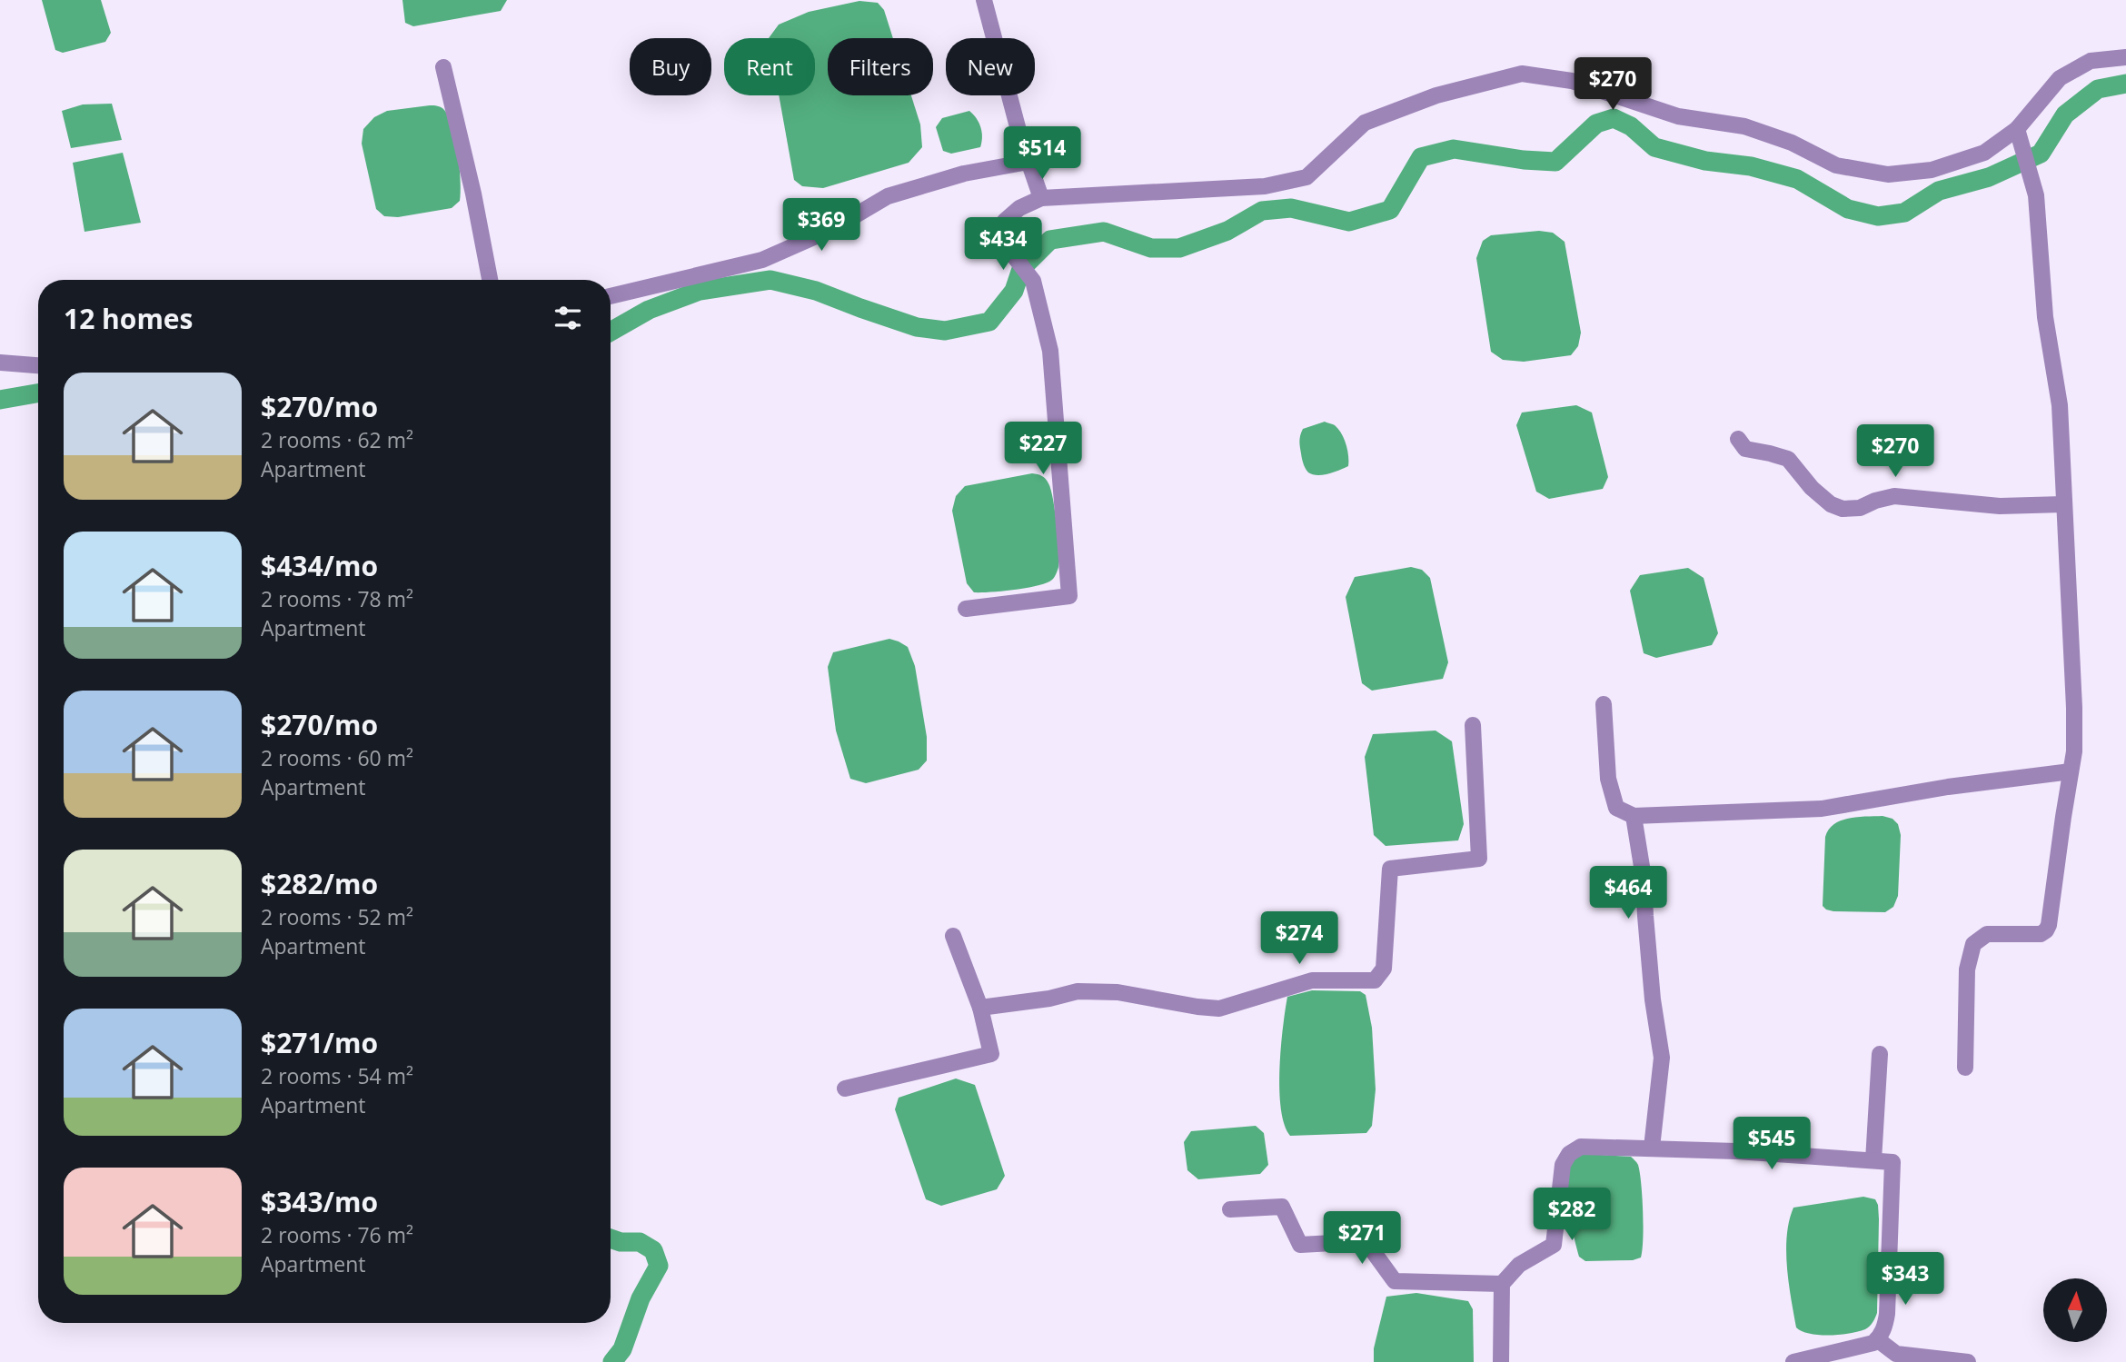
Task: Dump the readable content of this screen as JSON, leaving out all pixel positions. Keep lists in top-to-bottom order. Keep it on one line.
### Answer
{"north":"top","page":{"chip":["Buy","Rent","Filters","New"],"price":["$270","$514","$369","$434","$227","$270","$464","$274","$545","$282","$271","$343"],"heading":"12 homes","list":[{"name":"$270/mo","note":"2 rooms · 62 m² · Apartment"},{"name":"$434/mo","note":"2 rooms · 78 m² · Apartment"},{"name":"$270/mo","note":"2 rooms · 60 m² · Apartment"},{"name":"$282/mo","note":"2 rooms · 52 m² · Apartment"},{"name":"$271/mo","note":"2 rooms · 54 m² · Apartment"},{"name":"$343/mo","note":"2 rooms · 76 m² · Apartment"}]}}
